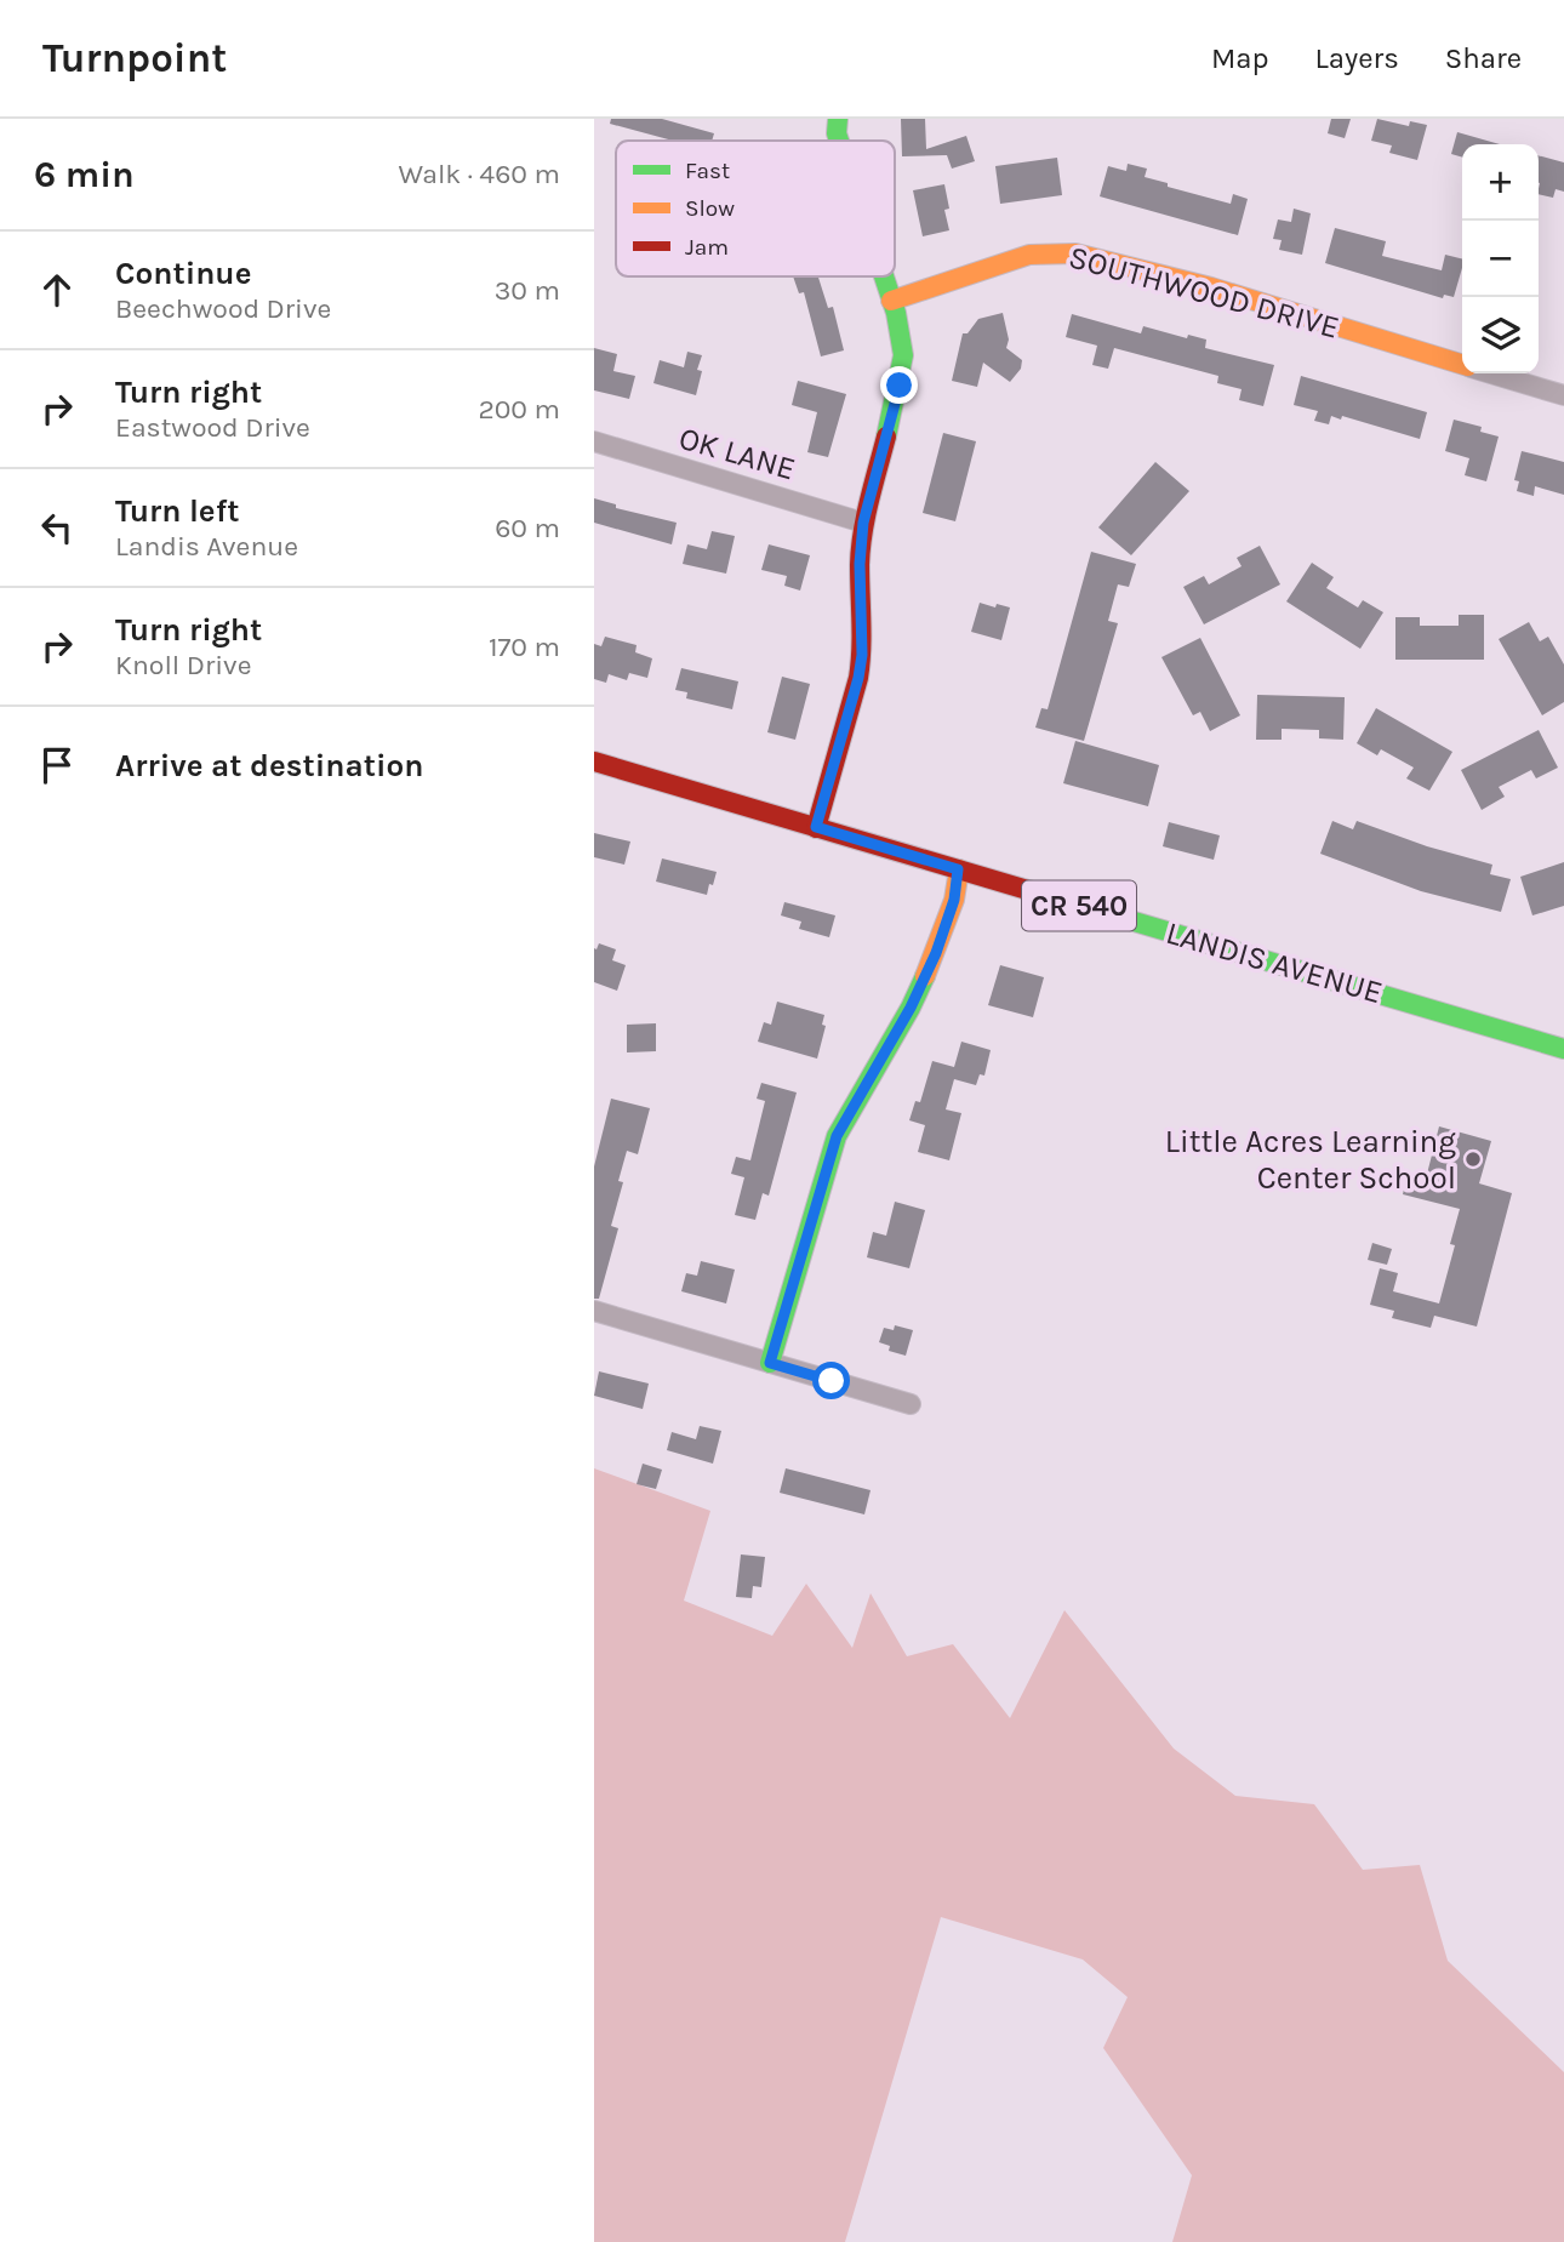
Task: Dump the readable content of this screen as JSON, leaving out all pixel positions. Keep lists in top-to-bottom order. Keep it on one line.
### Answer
{"streets":{"street":["SOUTHWOOD DRIVE","OK LANE","CR 540","LANDIS AVENUE"]},"places":["Little Acres Learning Center School"],"legend":["Fast","Slow","Jam"],"page":{"header":"Turnpoint","nav":["Map","Layers","Share"],"heading":["6 min","Walk · 460 m"],"map_buttons":["+","−"],"list":[["Continue","Beechwood Drive","30 m"],["Turn right","Eastwood Drive","200 m"],["Turn left","Landis Avenue","60 m"],["Turn right","Knoll Drive","170 m"],"Arrive at destination"]}}
